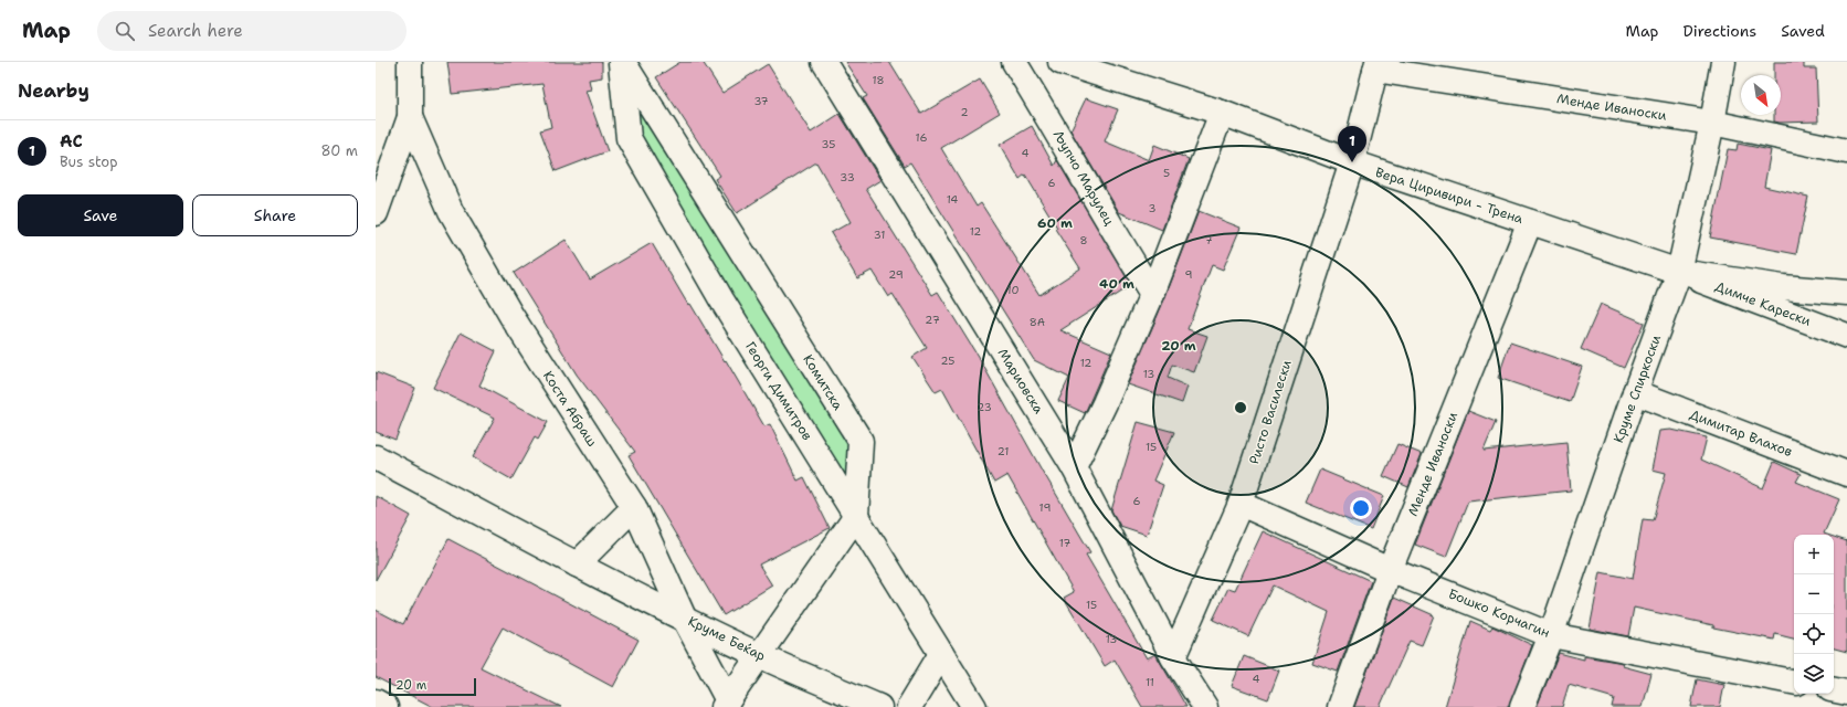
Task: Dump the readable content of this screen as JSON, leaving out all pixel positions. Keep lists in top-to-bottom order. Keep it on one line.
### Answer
{"streets":{"street":["Менде Иваноски","Љупчо Марулец","Вера Циривири - Трена","Димче Карески","Мариовска","Комитска","Круме Спиркоски","Георги Димитров","Коста Абраш","Ристо Василески","Димитар Влахов","Бошко Корчагин","Круме Беќар"]},"crossings":[["Менде Иваноски","Вера Циривири - Трена"],["Менде Иваноски","Круме Спиркоски"],["Менде Иваноски","Ристо Василески"],["Менде Иваноски","Бошко Корчагин"],["Вера Циривири - Трена","Димче Карески"],["Вера Циривири - Трена","Круме Спиркоски"],["Вера Циривири - Трена","Ристо Василески"],["Димче Карески","Круме Спиркоски"],["Мариовска","Ристо Василески"],["Комитска","Георги Димитров"],["Круме Спиркоски","Димитар Влахов"],["Круме Спиркоски","Бошко Корчагин"],["Коста Абраш","Круме Беќар"],["Ристо Василески","Бошко Корчагин"]],"house_numbers":["18","37","2","16","35","4","5","33","6","14","3","12","31","8","7","29","9","10","27","8А","25","12","13","23","15","21","6","19","17","15","13","4","11"],"scale_bar":"20 m","north":"bottom right","page":{"header":"Map","search":"Search here","nav":["Map","Directions","Saved"],"heading":"Nearby","list":[{"mark":"1","name":"АС","note":"Bus stop","value":"80 m"}],"pins":"1","buttons":["Save","Share"],"map_buttons":["+","−"],"scale":"20 m"},"rings":["60 m","40 m","20 m"]}
